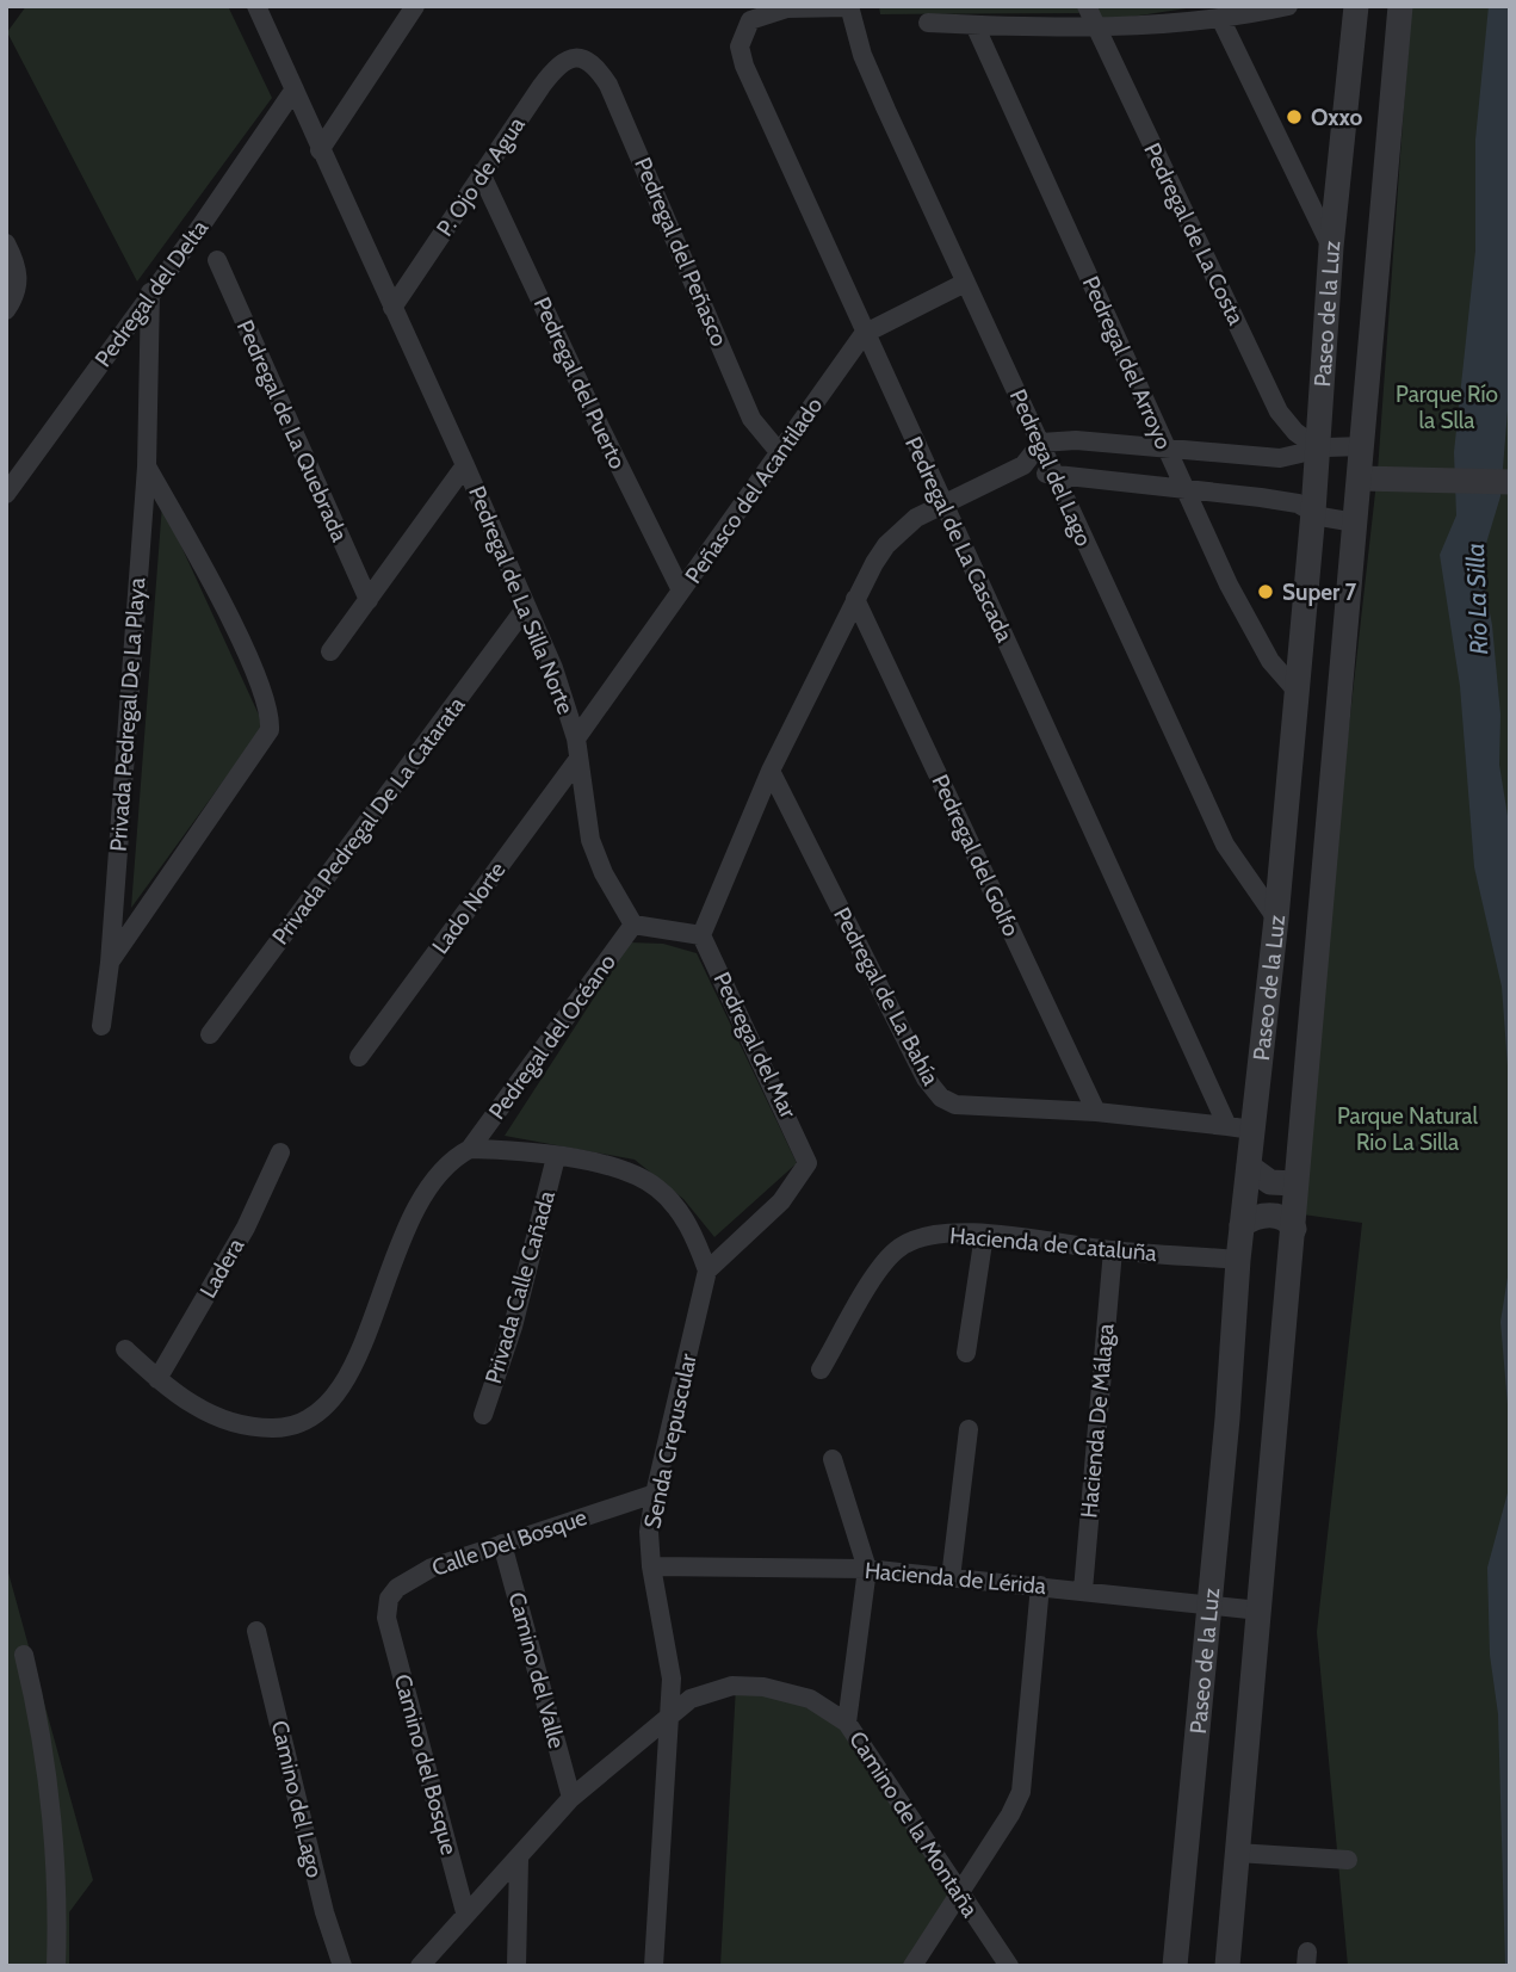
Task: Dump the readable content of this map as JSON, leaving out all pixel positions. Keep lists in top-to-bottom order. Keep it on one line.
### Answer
{"streets":{"street":["P. Ojo de Agua","Pedregal de La Costa","Pedregal del Peñasco","Pedregal del Delta","Paseo de la Luz","Pedregal del Arroyo","Pedregal del Puerto","Pedregal de La Quebrada","Pedregal del Lago","Peñasco del Acantilado","Pedregal de La Cascada","Pedregal de La Silla Norte","Privada Pedregal De La Playa","Privada Pedregal De La Catarata","Pedregal del Golfo","Lado Norte","Pedregal de La Bahía","Pedregal del Océano","Pedregal del Mar","Hacienda de Cataluña","Ladera","Privada Calle Cañada","Hacienda De Málaga","Senda Crepuscular","Calle Del Bosque","Hacienda de Lérida","Camino del Valle","Camino del Bosque","Camino del Lago","Camino de la Montaña"]},"crossings":[["P. Ojo de Agua","Pedregal del Peñasco"],["P. Ojo de Agua","Pedregal del Puerto"],["P. Ojo de Agua","Pedregal de La Silla Norte"],["Pedregal de La Costa","Paseo de la Luz"],["Pedregal del Peñasco","Peñasco del Acantilado"],["Pedregal del Delta","Pedregal de La Silla Norte"],["Pedregal del Delta","Privada Pedregal De La Playa"],["Paseo de la Luz","Pedregal del Arroyo"],["Paseo de la Luz","Pedregal del Lago"],["Paseo de la Luz","Hacienda de Cataluña"],["Paseo de la Luz","Hacienda de Lérida"],["Pedregal del Puerto","Peñasco del Acantilado"],["Pedregal del Lago","Peñasco del Acantilado"],["Pedregal del Lago","Pedregal de La Cascada"],["Peñasco del Acantilado","Pedregal de La Cascada"],["Peñasco del Acantilado","Pedregal de La Silla Norte"],["Peñasco del Acantilado","Lado Norte"],["Pedregal de La Cascada","Pedregal de La Bahía"],["Pedregal de La Silla Norte","Privada Pedregal De La Catarata"],["Pedregal de La Silla Norte","Lado Norte"],["Pedregal de La Silla Norte","Pedregal del Océano"],["Pedregal del Golfo","Pedregal de La Bahía"],["Pedregal del Océano","Pedregal del Mar"],["Pedregal del Océano","Ladera"],["Pedregal del Océano","Privada Calle Cañada"],["Pedregal del Océano","Senda Crepuscular"],["Pedregal del Mar","Senda Crepuscular"],["Hacienda de Cataluña","Hacienda De Málaga"],["Hacienda De Málaga","Hacienda de Lérida"],["Senda Crepuscular","Calle Del Bosque"],["Senda Crepuscular","Hacienda de Lérida"],["Senda Crepuscular","Camino de la Montaña"],["Calle Del Bosque","Camino del Valle"],["Calle Del Bosque","Camino del Bosque"],["Camino del Valle","Camino de la Montaña"],["Camino del Bosque","Camino de la Montaña"]],"water":["Río La Silla"],"parks":["Parque Río la Slla","Parque Natural Rio La Silla"],"places":["Oxxo","Super 7"]}
